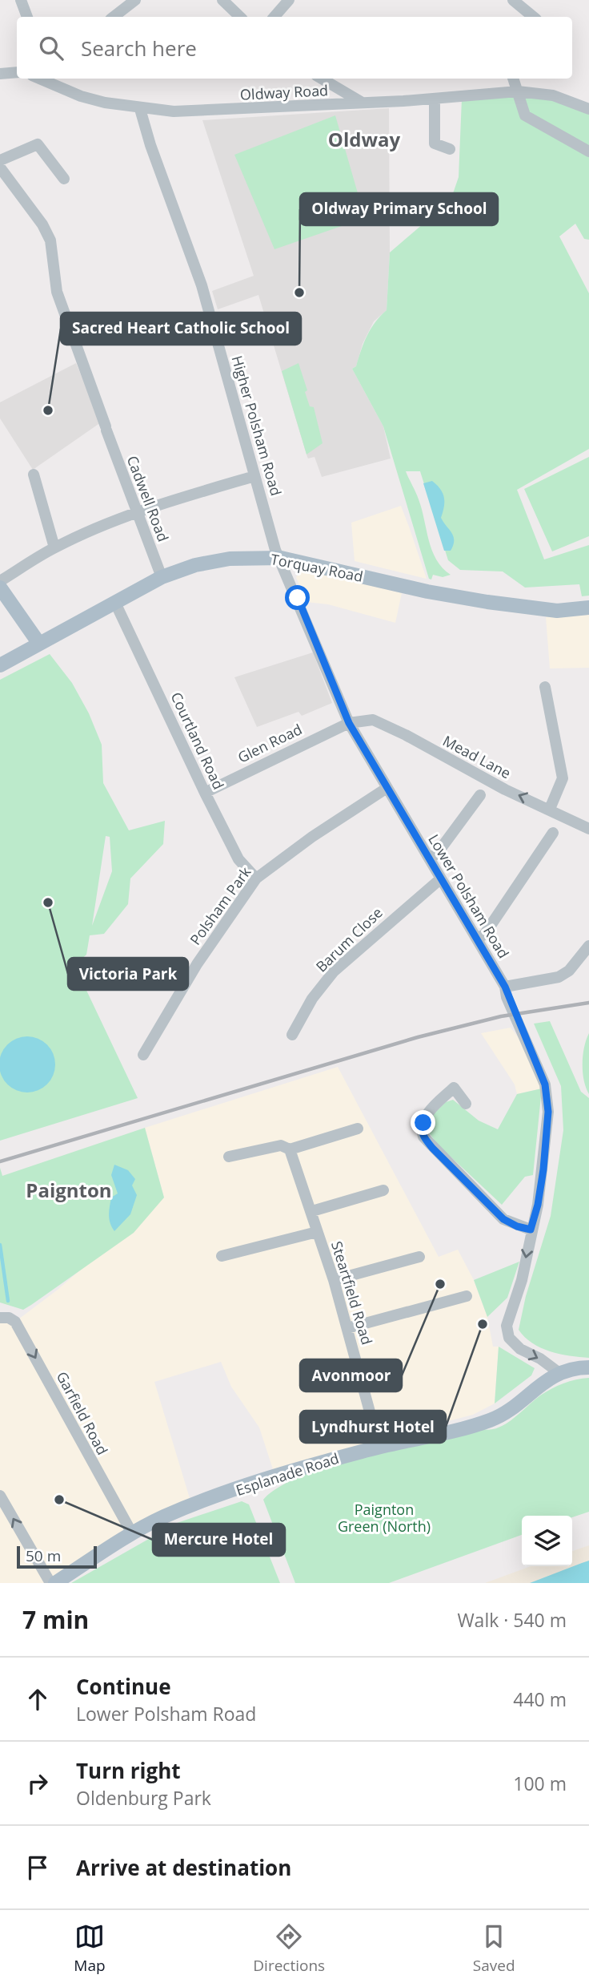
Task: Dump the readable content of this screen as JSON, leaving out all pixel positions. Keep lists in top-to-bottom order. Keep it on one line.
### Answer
{"streets":{"main road":["Torquay Road","Esplanade Road"],"street":["Oldway Road","Higher Polsham Road","Cadwell Road","Courtland Road","Glen Road","Mead Lane","Lower Polsham Road","Polsham Park","Barum Close","Steartfield Road","Garfield Road"]},"crossings":[["Oldway Road","Higher Polsham Road"],["Higher Polsham Road","Torquay Road"],["Higher Polsham Road","Lower Polsham Road"],["Cadwell Road","Torquay Road"],["Torquay Road","Courtland Road"],["Torquay Road","Lower Polsham Road"],["Courtland Road","Glen Road"],["Courtland Road","Polsham Park"],["Glen Road","Mead Lane"],["Glen Road","Lower Polsham Road"],["Mead Lane","Lower Polsham Road"],["Lower Polsham Road","Polsham Park"],["Lower Polsham Road","Barum Close"],["Lower Polsham Road","Esplanade Road"],["Steartfield Road","Esplanade Road"],["Garfield Road","Esplanade Road"]],"one_way":["Mead Lane"],"districts":["Oldway","Paignton"],"parks":["Paignton Green (North)"],"places":["Oldway Primary School","Sacred Heart Catholic School","Victoria Park","Avonmoor","Lyndhurst Hotel","Mercure Hotel"],"scale_bar":"50 m","page":{"search":"Search here","scale":"50 m","heading":["7 min","Walk · 540 m"],"list":[["Continue","Lower Polsham Road","440 m"],["Turn right","Oldenburg Park","100 m"],"Arrive at destination"],"nav":["Map","Directions","Saved"]}}
